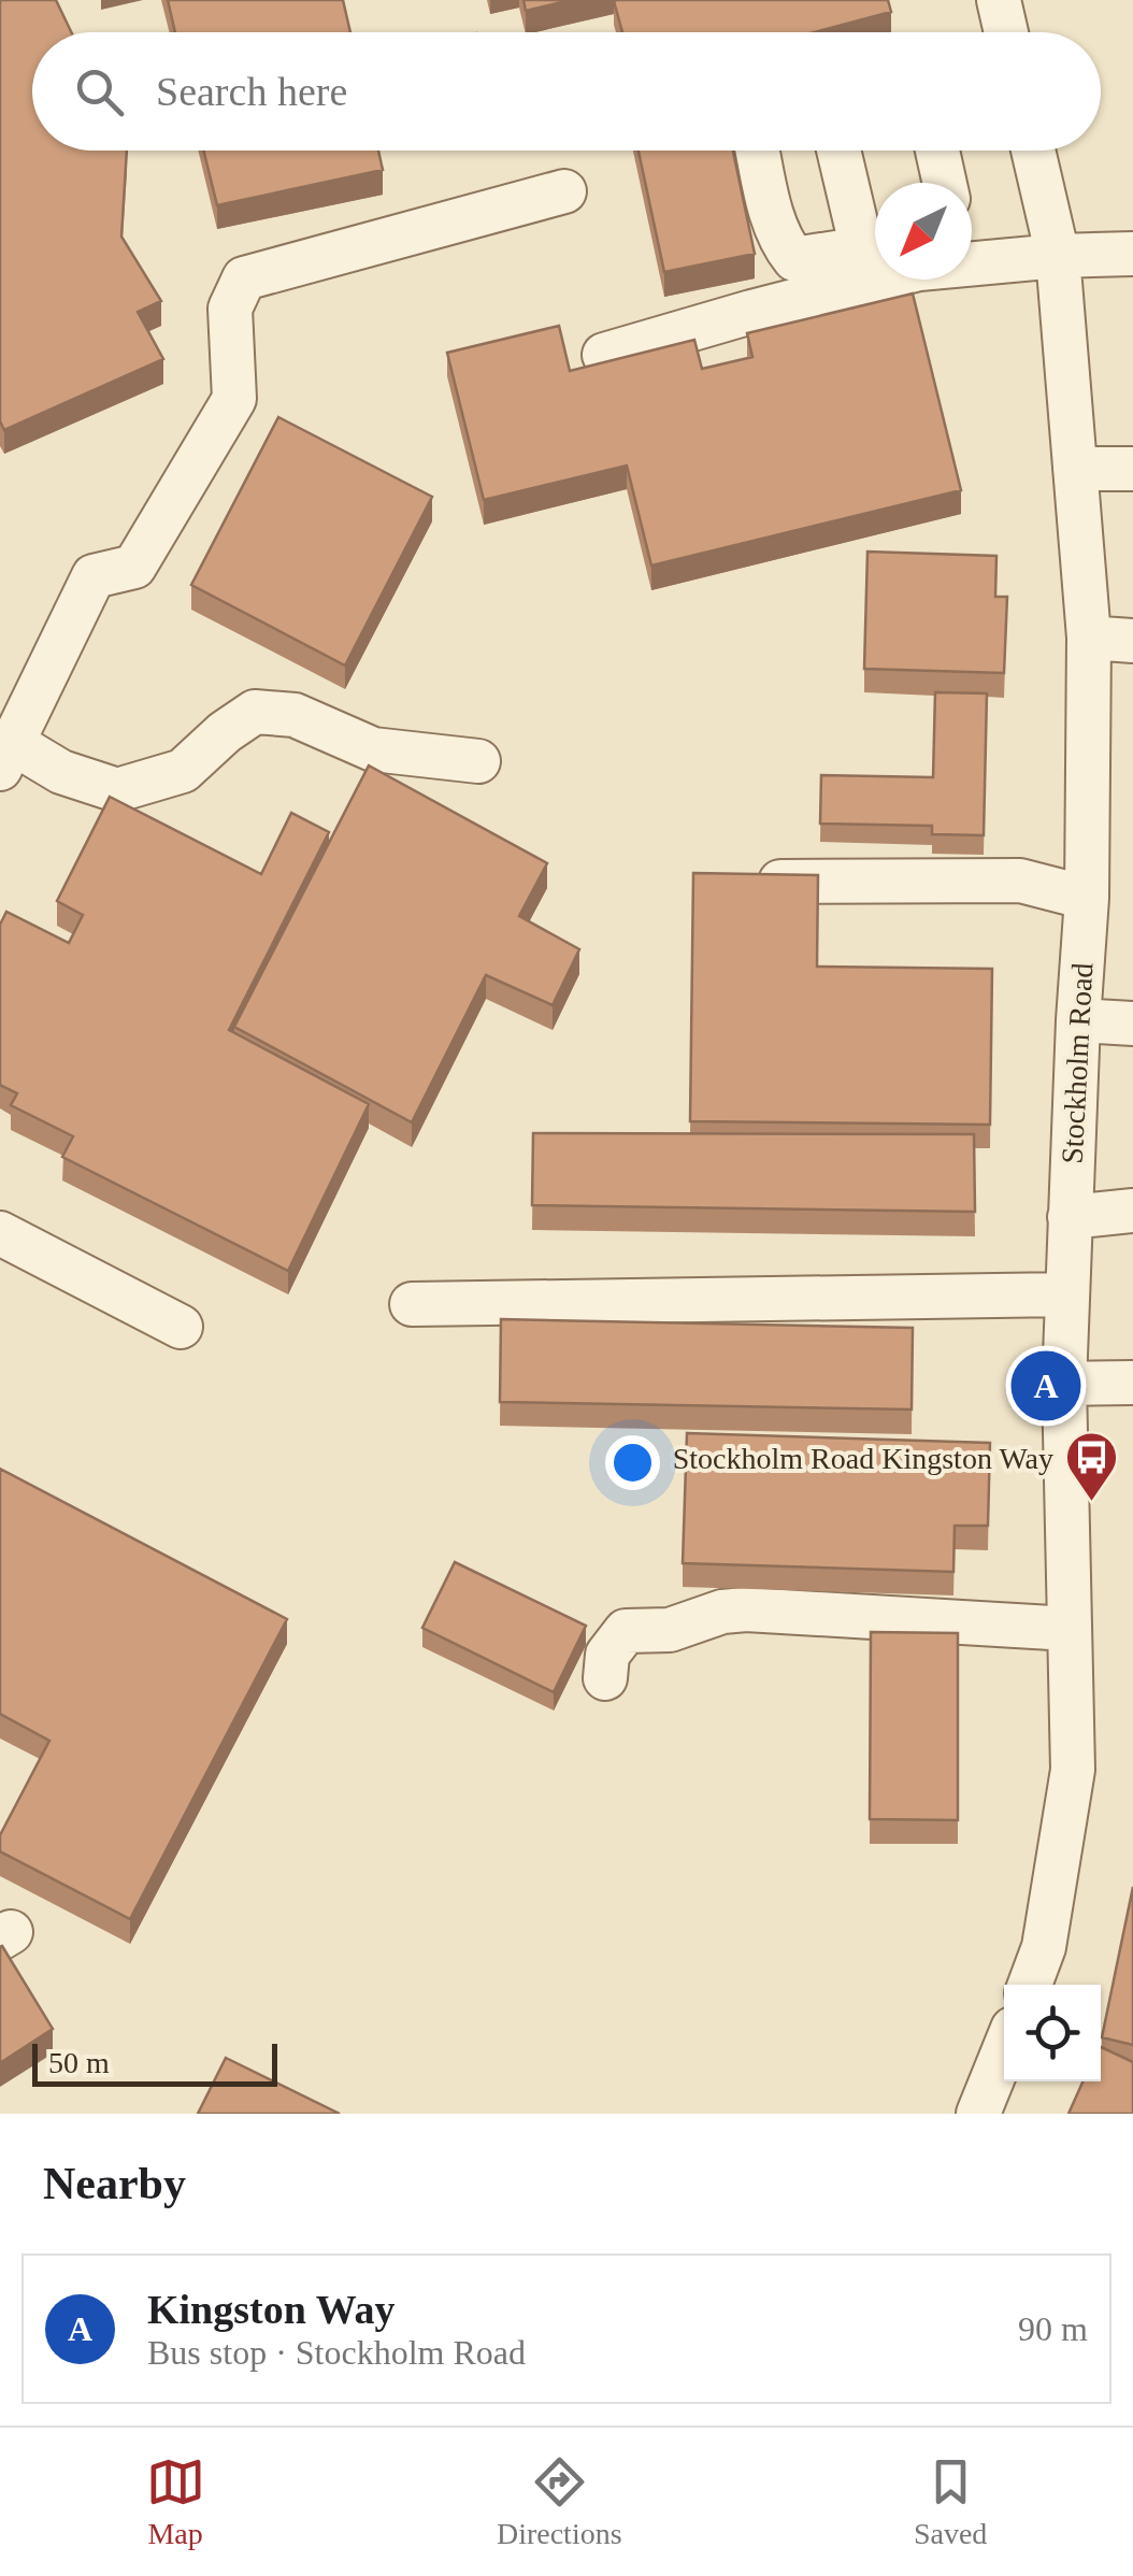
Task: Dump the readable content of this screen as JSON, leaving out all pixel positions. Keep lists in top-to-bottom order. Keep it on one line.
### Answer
{"streets":{"street":["Stockholm Road"]},"places":{"bus stop":["Stockholm Road Kingston Way"]},"scale_bar":"50 m","north":"bottom left","page":{"search":"Search here","pins":"A","scale":"50 m","heading":"Nearby","list":[{"mark":"A","name":"Kingston Way","note":"Bus stop · Stockholm Road","value":"90 m"}],"nav":["Map","Directions","Saved"]}}
